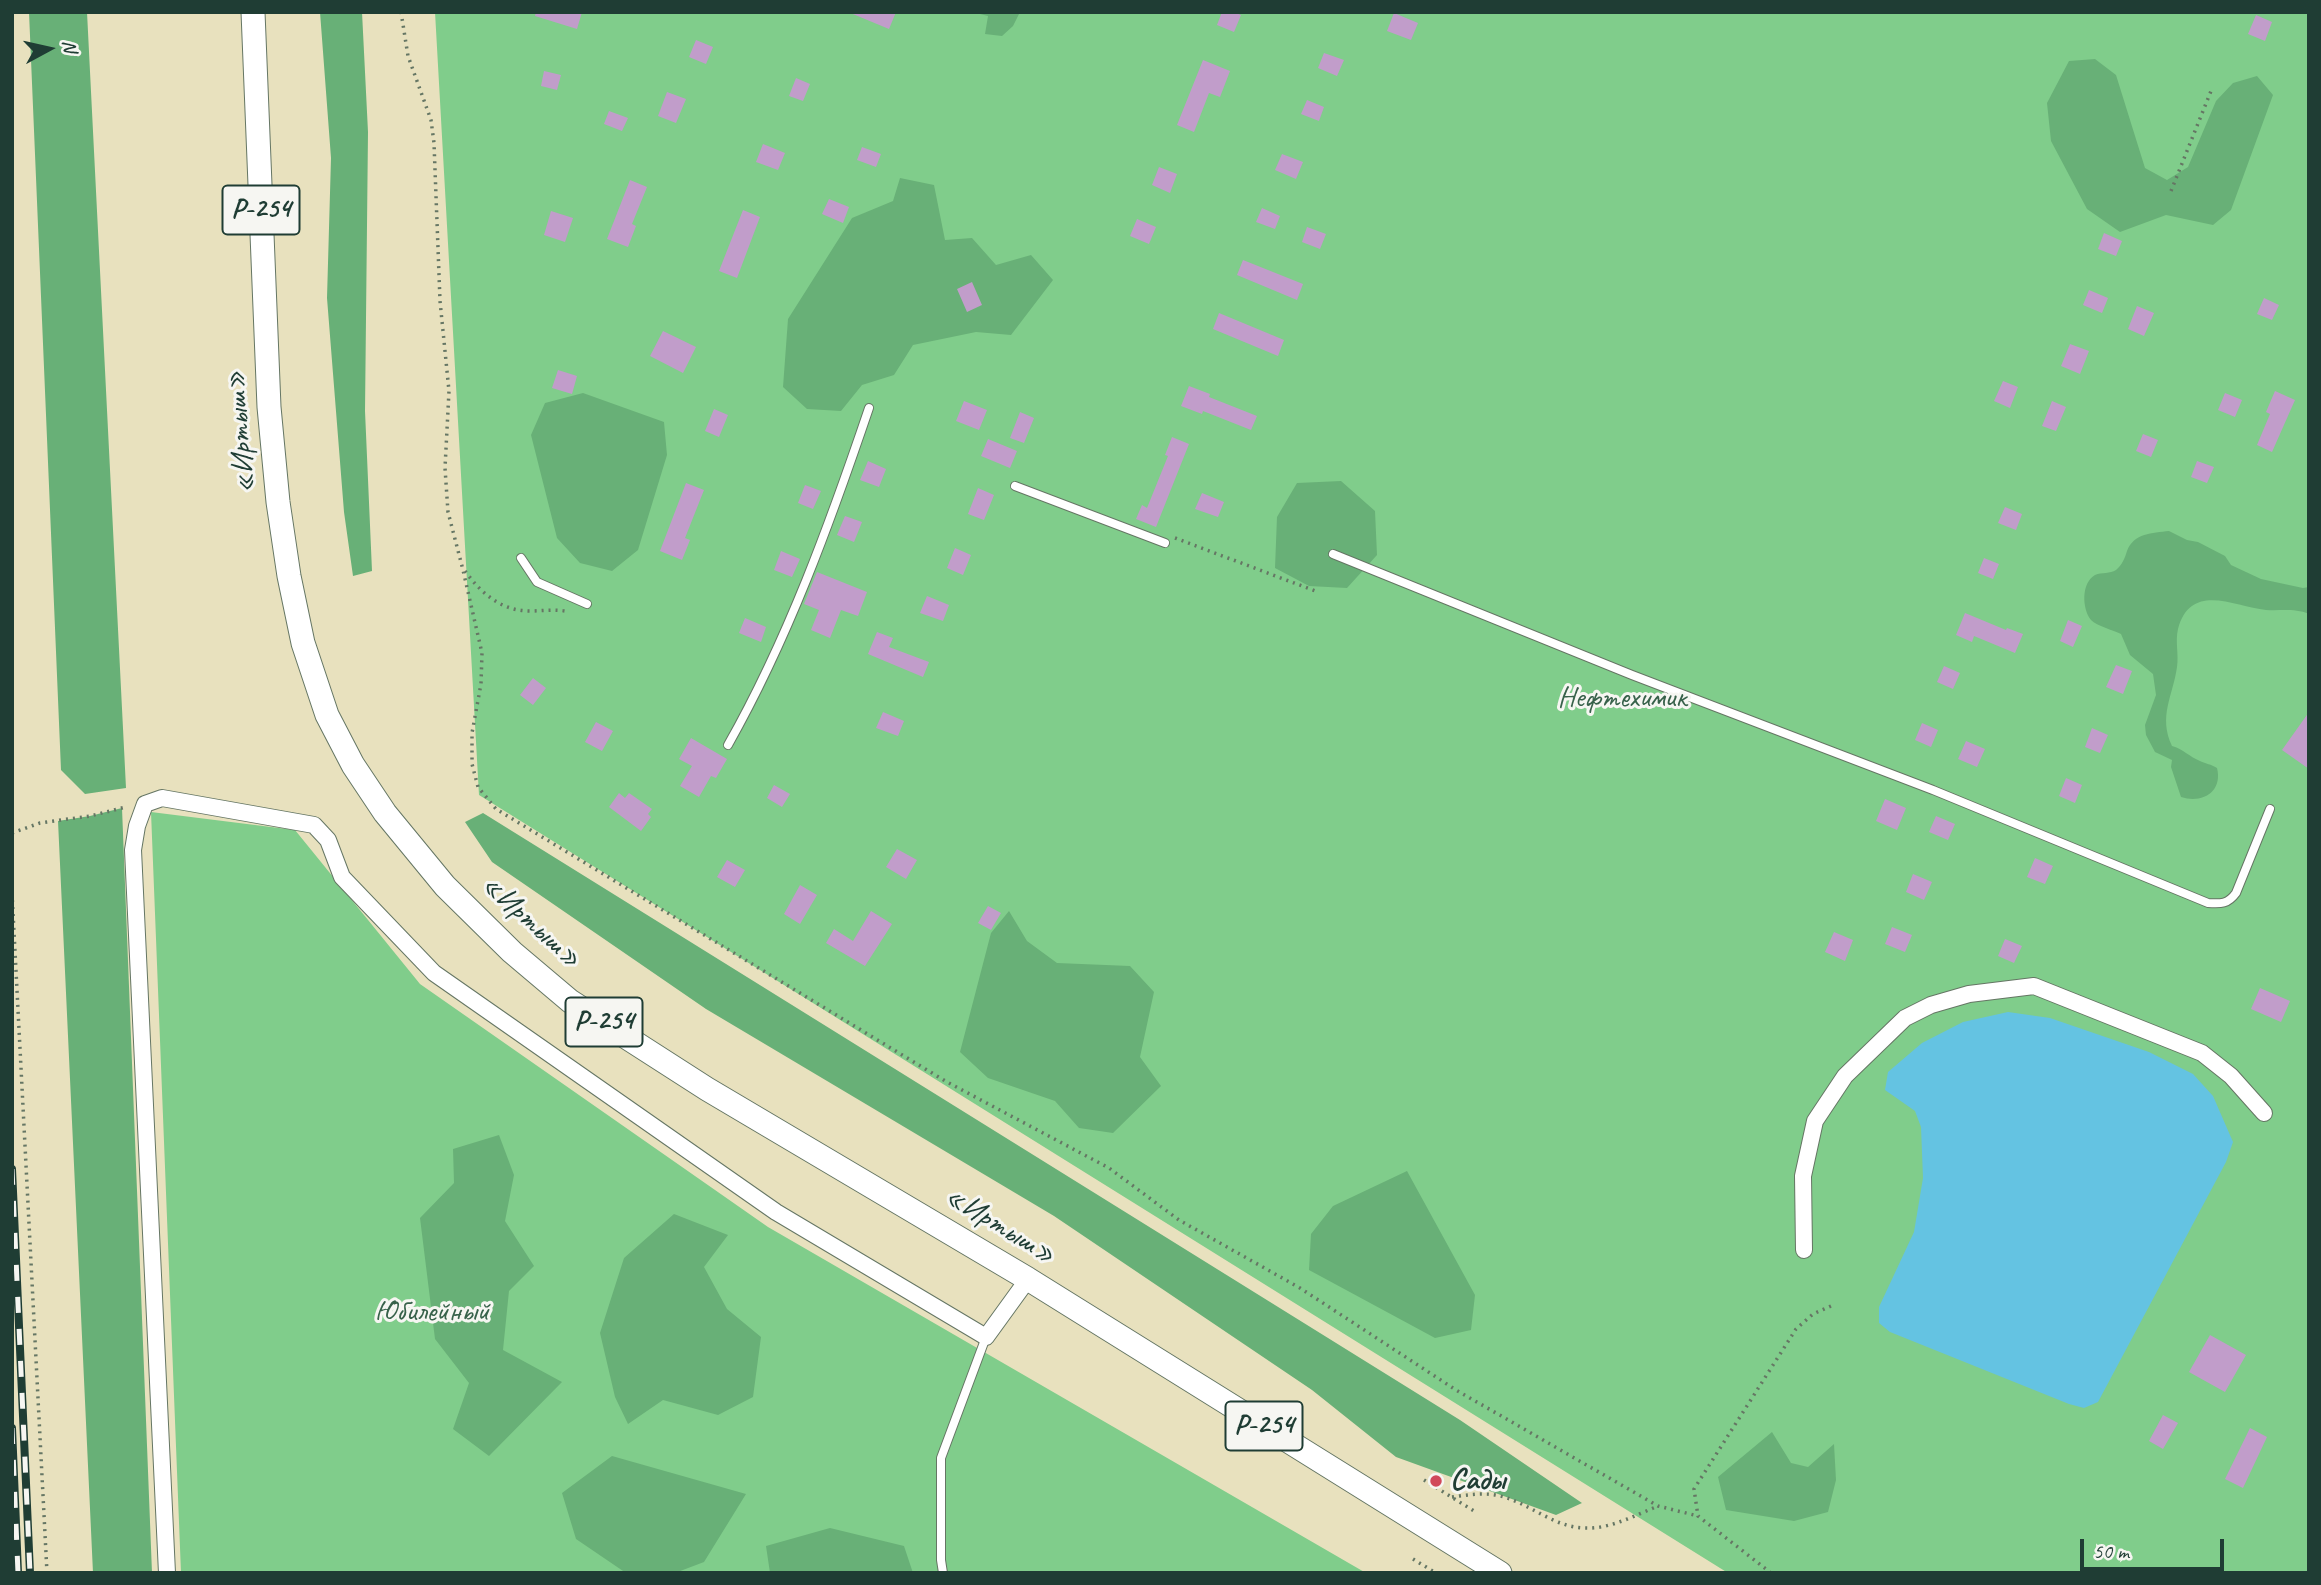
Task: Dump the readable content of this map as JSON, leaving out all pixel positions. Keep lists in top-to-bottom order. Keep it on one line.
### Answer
{"streets":{"main road":["Р-254","«Иртыш»"]},"parks":["Нефтехимик","Юбилейный"],"places":["Сады"],"scale_bar":"50 m","north":"right"}
